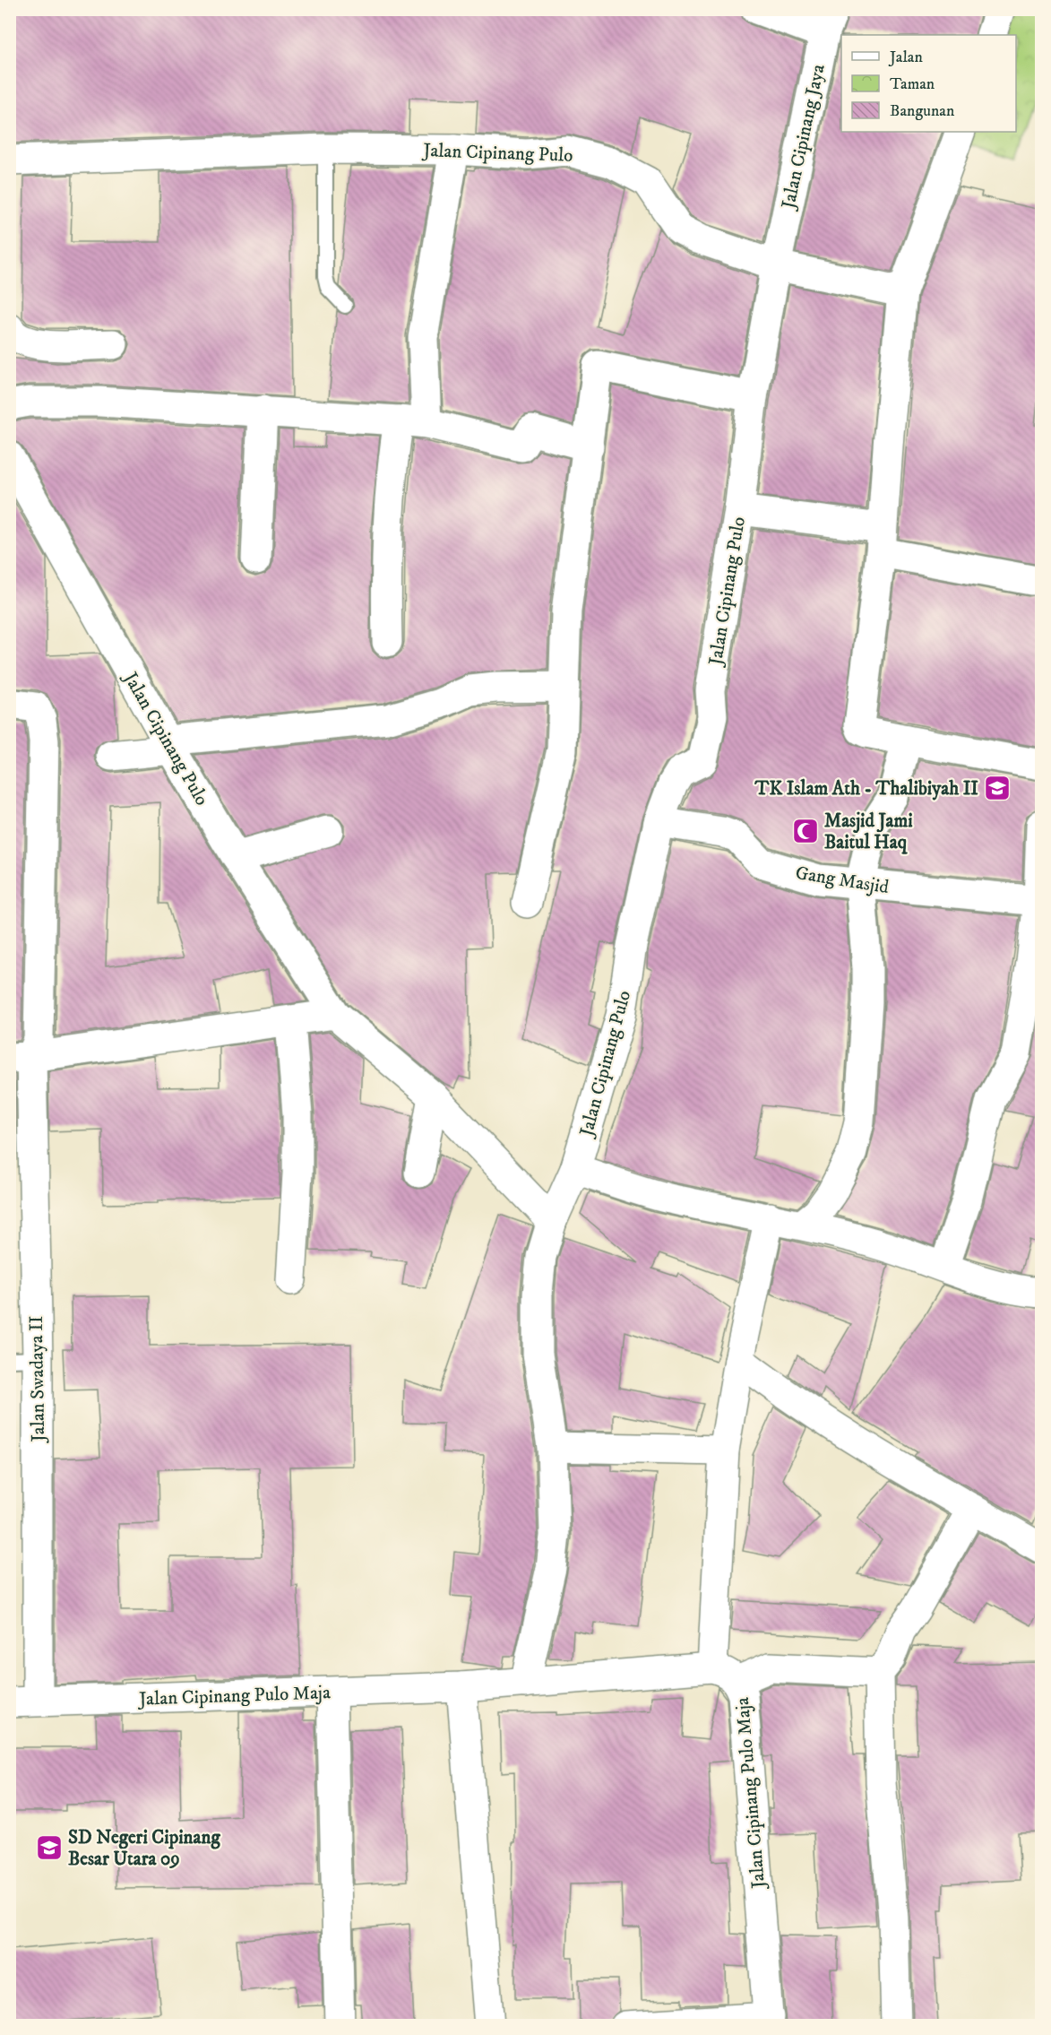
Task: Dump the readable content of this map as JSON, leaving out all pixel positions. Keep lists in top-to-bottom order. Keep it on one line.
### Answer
{"streets":{"street":["Jalan Cipinang Jaya","Jalan Cipinang Pulo","Gang Masjid","Jalan Swadaya II","Jalan Cipinang Pulo Maja"]},"crossings":[["Jalan Cipinang Jaya","Jalan Cipinang Pulo"],["Jalan Cipinang Pulo","Gang Masjid"],["Jalan Cipinang Pulo","Jalan Cipinang Pulo Maja"],["Jalan Swadaya II","Jalan Cipinang Pulo Maja"]],"places":{"school or university":["TK Islam Ath - Thalibiyah II","SD Negeri Cipinang Besar Utara 09"],"mosque":["Masjid Jami Baitul Haq"]},"legend":["Jalan","Taman","Bangunan"]}
